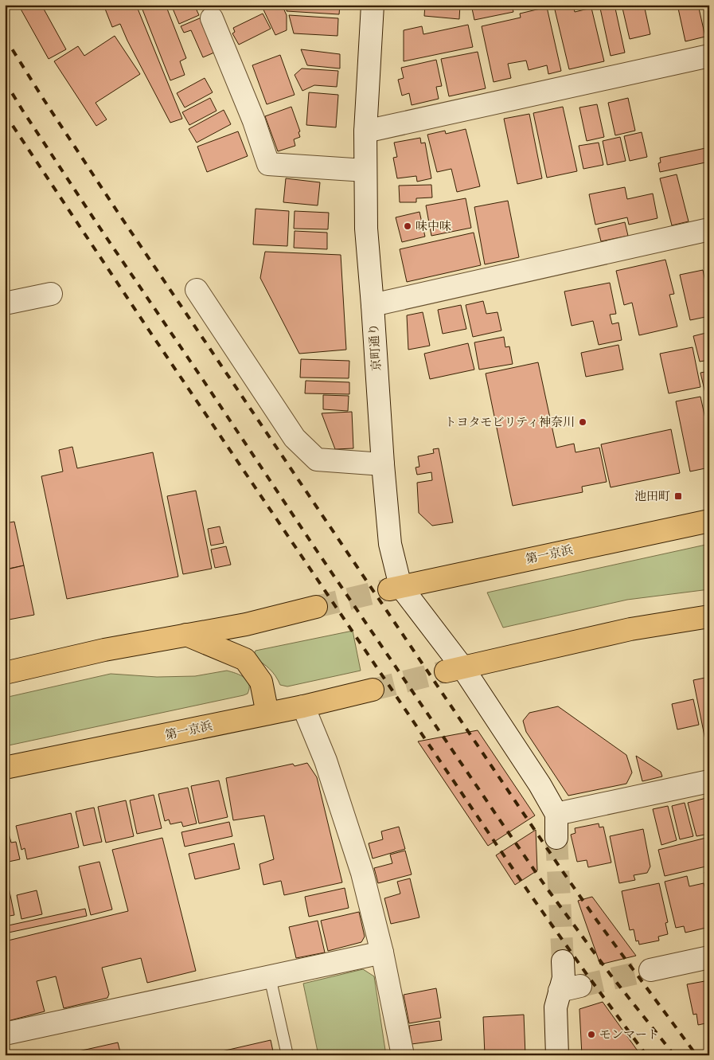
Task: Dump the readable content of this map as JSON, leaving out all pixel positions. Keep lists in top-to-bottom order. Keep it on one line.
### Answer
{"streets":{"highway":["第一京浜"],"street":["京町通り"]},"crossings":[["京町通り","第一京浜"]],"places":{"other":["味中味","トヨタモビリティ神奈川","モンマート"],"transit":["池田町"]}}
